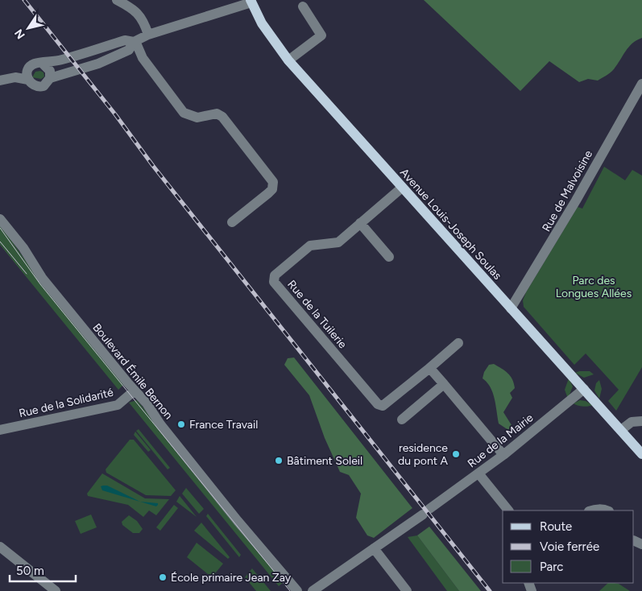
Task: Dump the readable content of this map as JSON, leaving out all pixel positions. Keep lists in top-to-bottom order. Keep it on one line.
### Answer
{"streets":{"main road":["Avenue Louis-Joseph Soulas"],"street":["Rue de Malvoisine","Rue de la Tuilerie","Boulevard Émile Bernon","Rue de la Solidarité","Rue de la Mairie"]},"crossings":[["Rue de Malvoisine","Avenue Louis-Joseph Soulas"],["Avenue Louis-Joseph Soulas","Rue de la Tuilerie"],["Avenue Louis-Joseph Soulas","Rue de la Mairie"],["Boulevard Émile Bernon","Rue de la Solidarité"]],"parks":["Parc des Longues Allées"],"places":["France Travail","residence du pont A","Bâtiment Soleil","École primaire Jean Zay"],"legend":["Route","Voie ferrée","Parc"],"scale_bar":"50 m","north":"bottom left"}
